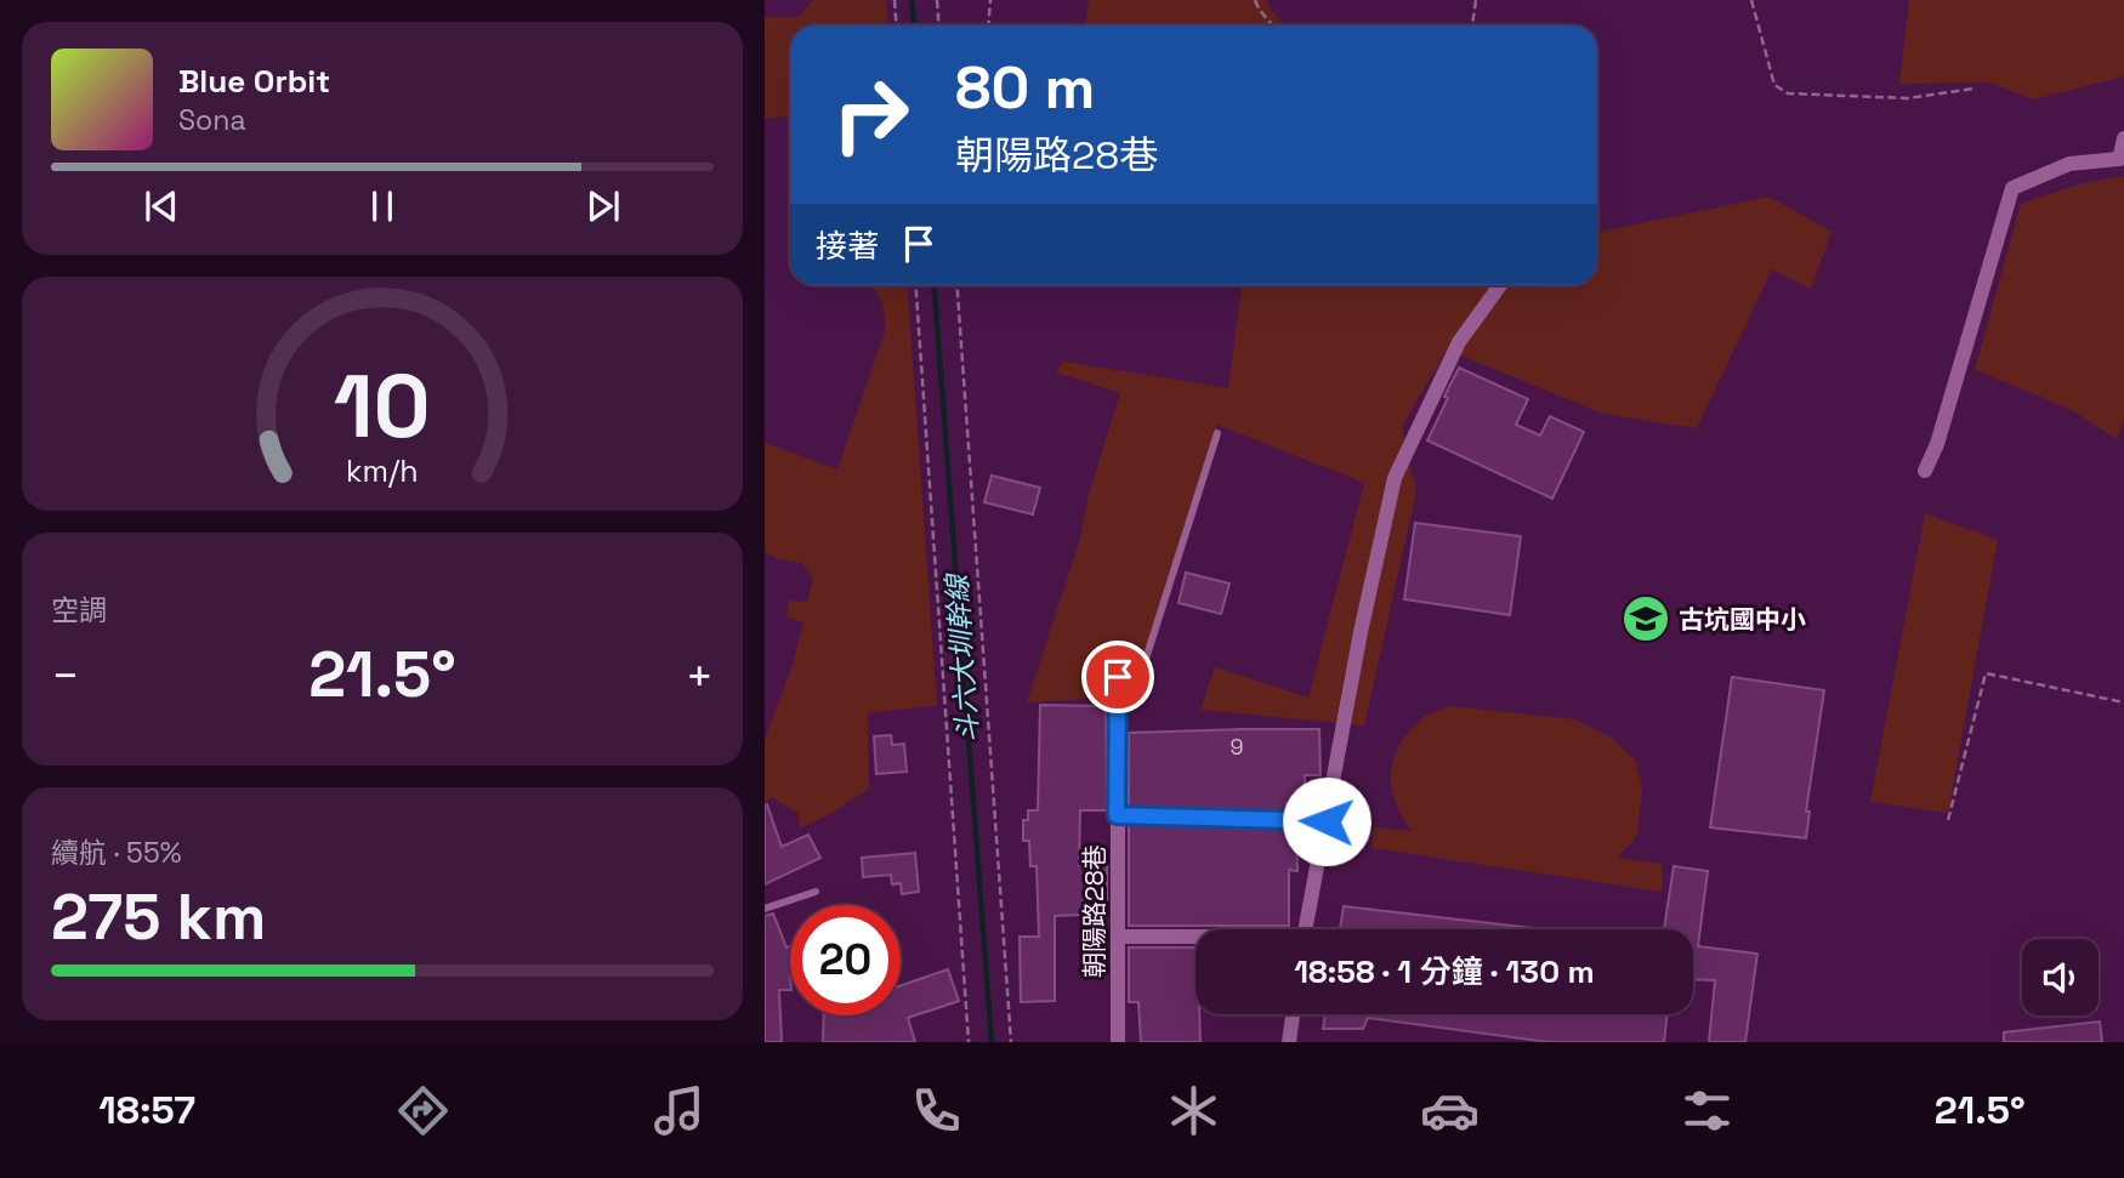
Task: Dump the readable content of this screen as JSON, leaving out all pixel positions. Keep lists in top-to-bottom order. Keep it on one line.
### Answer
{"streets":{"street":["朝陽路28巷"]},"water":["斗六大圳幹線"],"places":{"school or university":["古坑國中小"]},"house_numbers":["9"],"page":{"turn":["80 m","朝陽路28巷"],"song":["Blue Orbit","Sona"],"then":"接著","tile":["空調",["續航 · 55%","275 km"]],"heat":["−","21.5°","+"],"limit":"20","trip":"18:58 · 1 分鐘 · 130 m","tabs":["18:57","21.5°"],"gauge":["10","km/h"]}}
